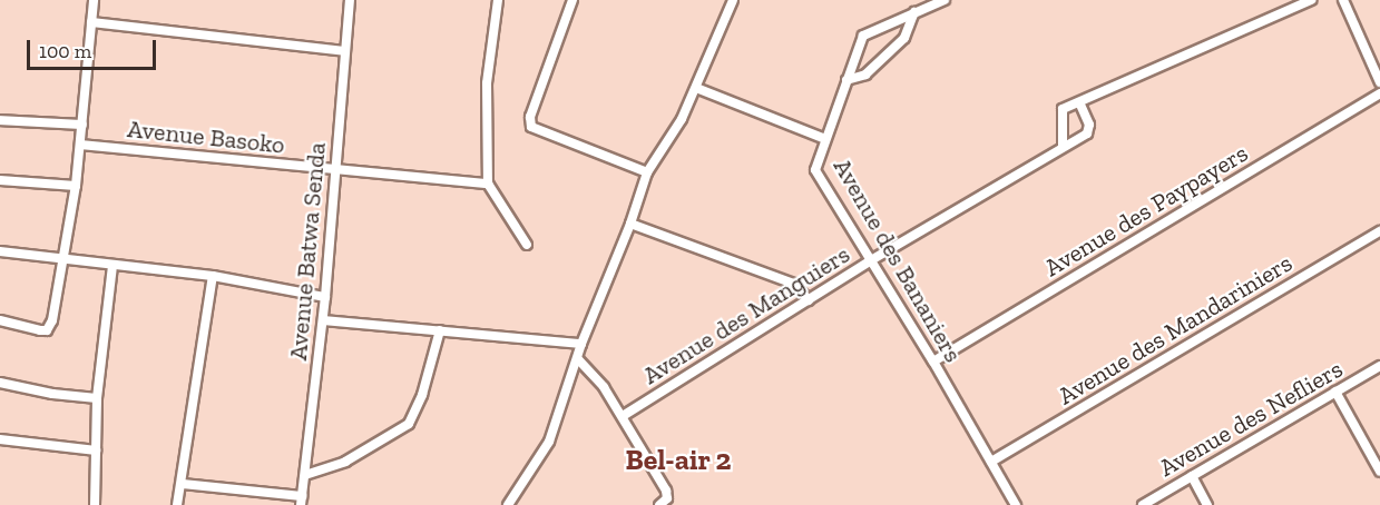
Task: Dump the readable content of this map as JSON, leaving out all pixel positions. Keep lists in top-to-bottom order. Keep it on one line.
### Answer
{"streets":{"street":["Avenue Basoko","Avenue des Paypayers","Avenue Batwa Senda","Avenue des Bananiers","Avenue des Manguiers","Avenue des Mandariniers","Avenue des Nefliers"]},"crossings":[["Avenue Basoko","Avenue Batwa Senda"],["Avenue des Paypayers","Avenue des Bananiers"],["Avenue des Bananiers","Avenue des Manguiers"],["Avenue des Bananiers","Avenue des Mandariniers"]],"districts":["Bel-air 2"],"scale_bar":"100 m"}
